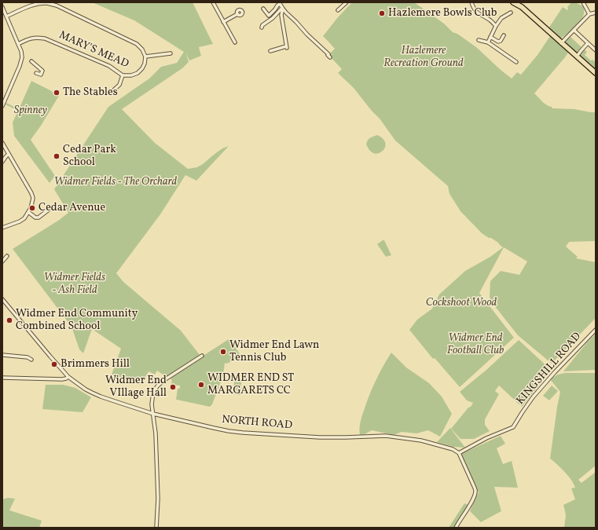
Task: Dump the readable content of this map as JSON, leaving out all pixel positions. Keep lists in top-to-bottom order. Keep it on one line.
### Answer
{"streets":{"street":["MARY'S MEAD","KINGSHILL ROAD","NORTH ROAD"]},"crossings":[["KINGSHILL ROAD","NORTH ROAD"]],"parks":["Hazlemere Recreation Ground","Spinney","Widmer Fields - The Orchard","Widmer Fields - Ash Field","Cockshoot Wood","Widmer End Football Club"],"places":["Hazlemere Bowls Club","The Stables","Cedar Park School","Cedar Avenue","Widmer End Community Combined School","Widmer End Lawn Tennis Club","Brimmers Hill","WIDMER END ST MARGARETS CC","Widmer End VIllage Hall"]}
